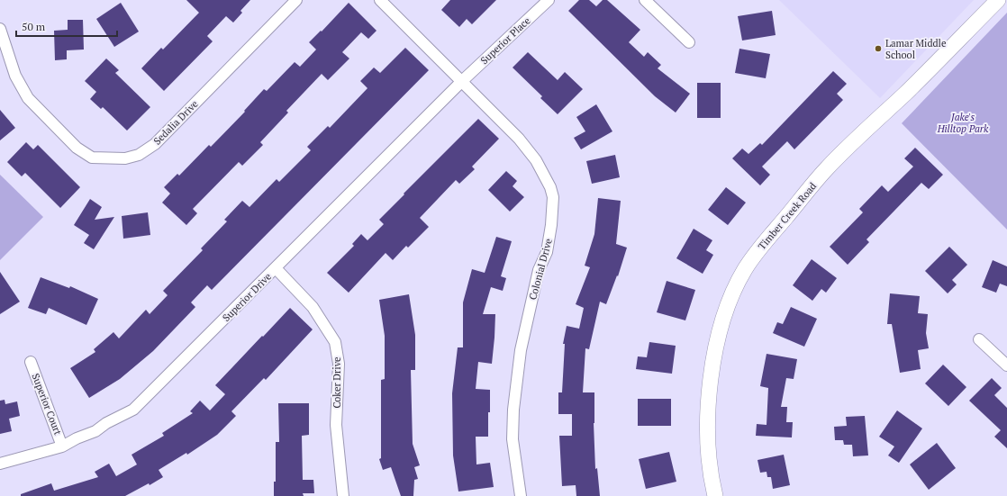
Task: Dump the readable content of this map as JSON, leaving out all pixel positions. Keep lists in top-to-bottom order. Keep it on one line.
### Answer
{"streets":{"street":["Superior Place","Sedalia Drive","Timber Creek Road","Colonial Drive","Superior Drive","Coker Drive","Superior Court"]},"crossings":[["Superior Place","Colonial Drive"],["Superior Place","Superior Drive"],["Colonial Drive","Superior Drive"],["Superior Drive","Coker Drive"],["Superior Drive","Superior Court"]],"parks":["Jake's Hilltop Park"],"places":["Lamar Middle School"],"scale_bar":"50 m"}
